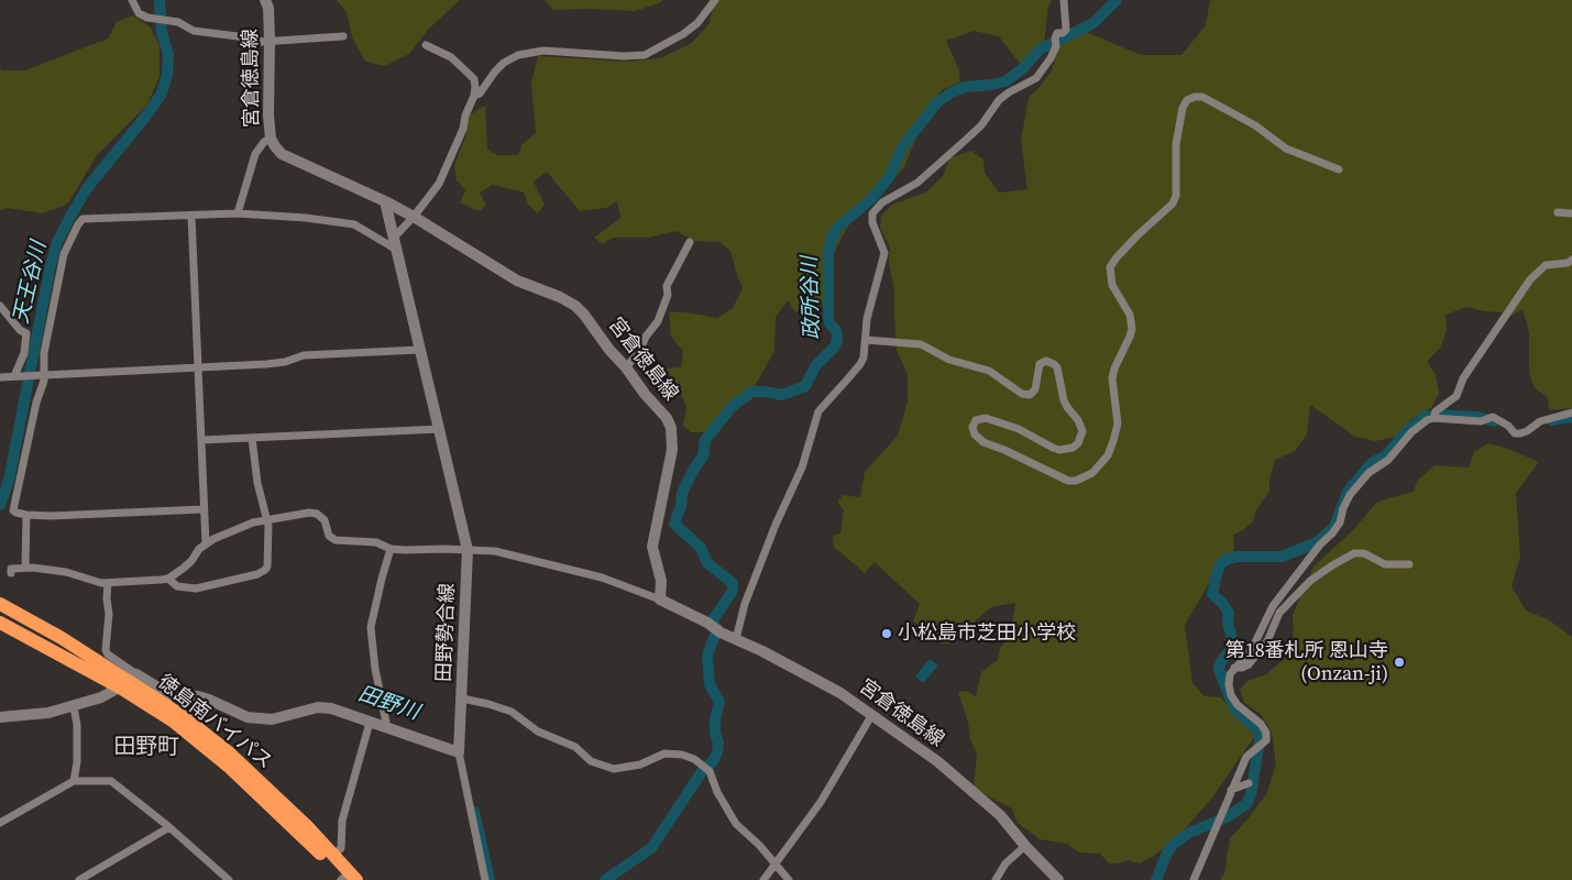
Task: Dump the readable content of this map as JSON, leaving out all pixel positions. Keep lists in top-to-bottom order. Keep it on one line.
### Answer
{"streets":{"highway":["徳島南バイパス"],"main road":["宮倉徳島線","田野勢合線"]},"crossings":[["宮倉徳島線","田野勢合線"]],"districts":["田野町"],"water":["天王谷川","政所谷川","田野川"],"places":["小松島市芝田小学校","第18番札所 恩山寺 (Onzan-ji)"]}
